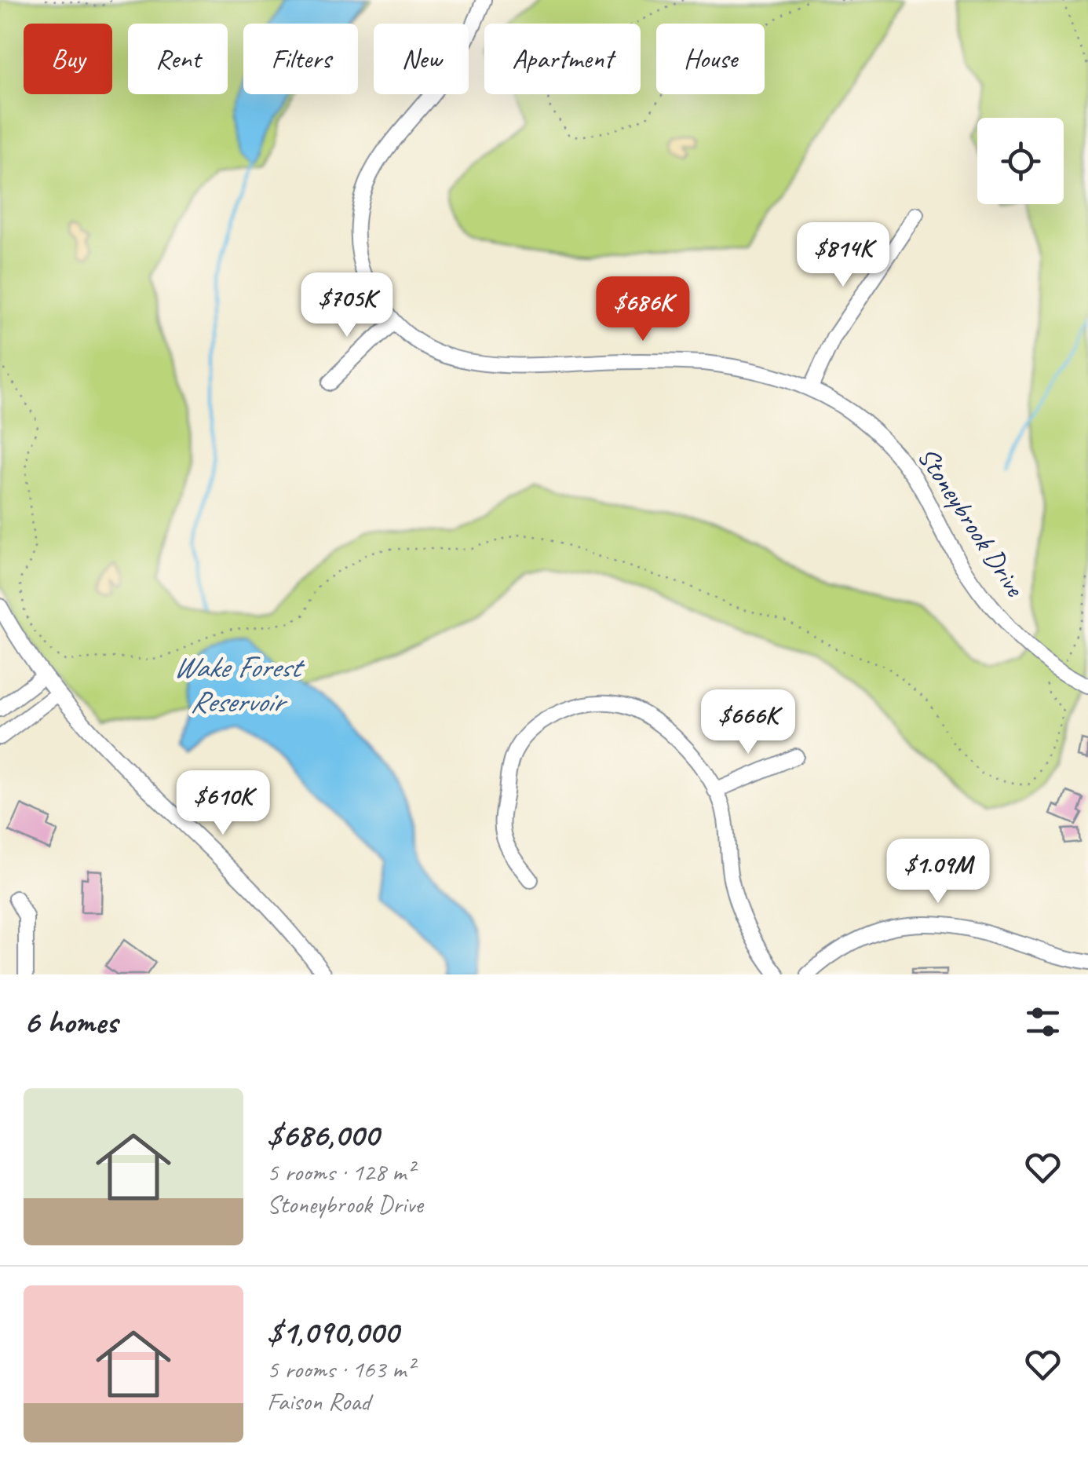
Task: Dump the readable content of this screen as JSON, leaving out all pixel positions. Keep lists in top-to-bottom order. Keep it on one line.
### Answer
{"streets":{"street":["Stoneybrook Drive"]},"water":["Wake Forest Reservoir"],"page":{"chip":["Buy","Rent","Filters","New","Apartment","House"],"price":["$814K","$705K","$686K","$666K","$610K","$1.09M"],"heading":"6 homes","list":[{"name":"$686,000","note":"5 rooms · 128 m² · Stoneybrook Drive"},{"name":"$1,090,000","note":"5 rooms · 163 m² · Faison Road"}]}}
